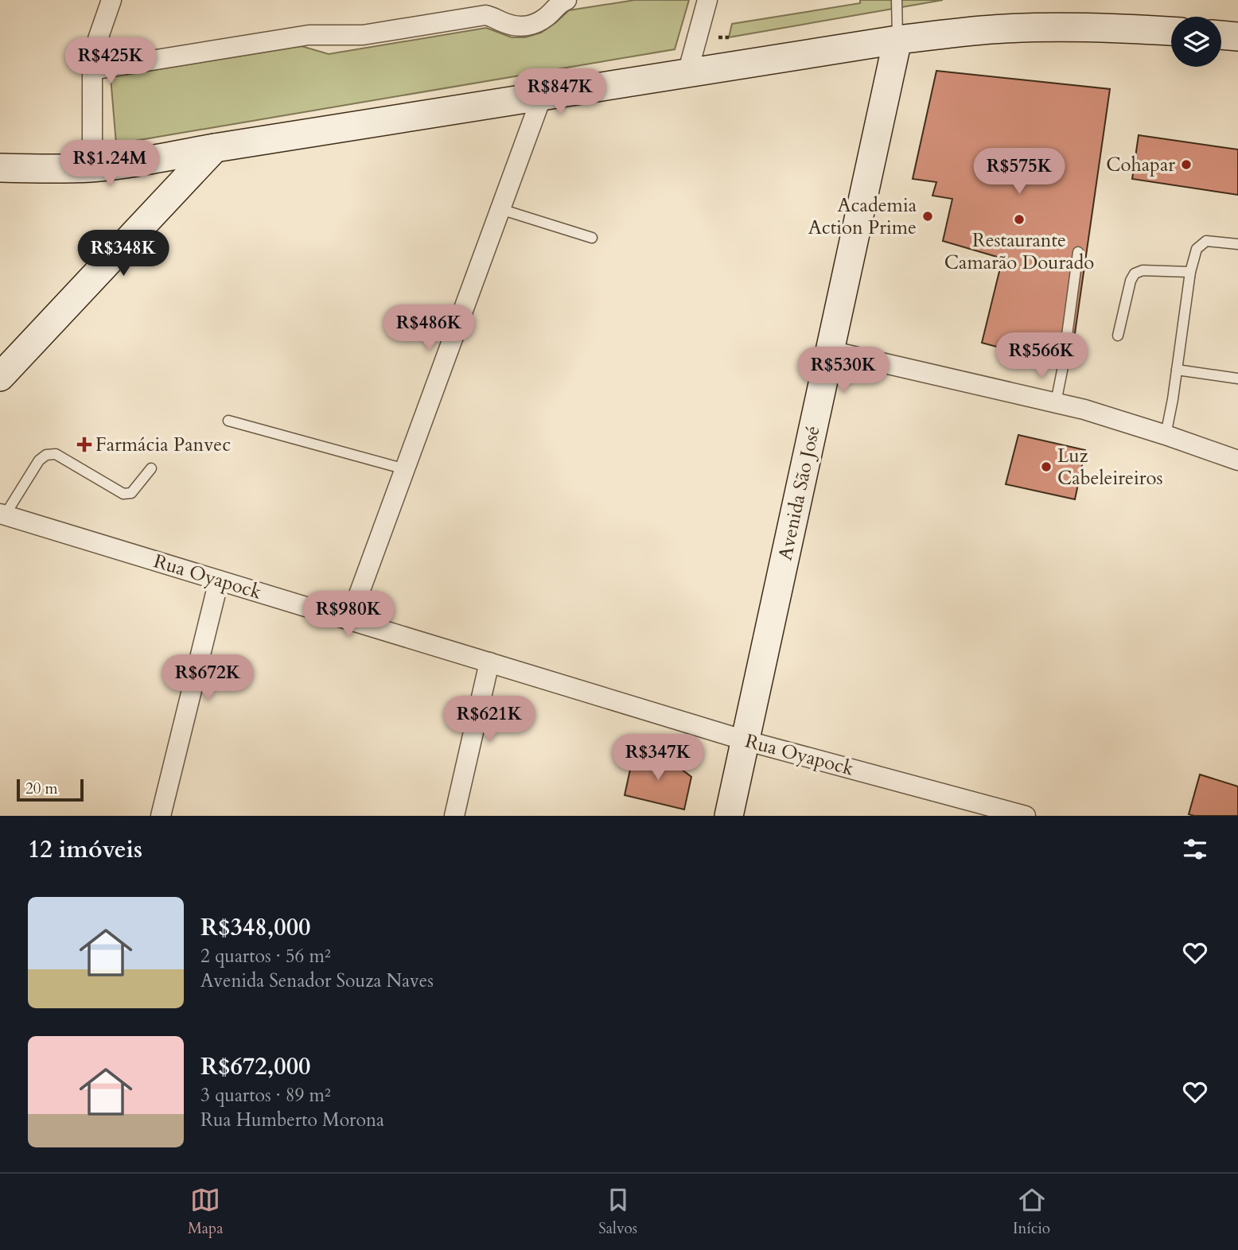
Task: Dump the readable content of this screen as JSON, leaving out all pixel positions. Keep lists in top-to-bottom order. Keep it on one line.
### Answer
{"streets":{"main road":["Avenida São José"],"street":["Rua Oyapock"]},"crossings":[["Avenida São José","Rua Oyapock"]],"places":{"other":["Cohapar","Academia Action Prime","Restaurante Camarão Dourado","Luz Cabeleireiros"],"health":["Farmácia Panvec"]},"scale_bar":"20 m","page":{"price":["R$425K","R$847K","R$1.24M","R$575K","R$348K","R$486K","R$566K","R$530K","R$980K","R$672K","R$621K","R$347K"],"scale":"20 m","heading":"12 imóveis","list":[{"name":"R$348,000","note":"2 quartos · 56 m² · Avenida Senador Souza Naves"},{"name":"R$672,000","note":"3 quartos · 89 m² · Rua Humberto Morona"}],"tabs":["Mapa","Salvos","Início"]}}
